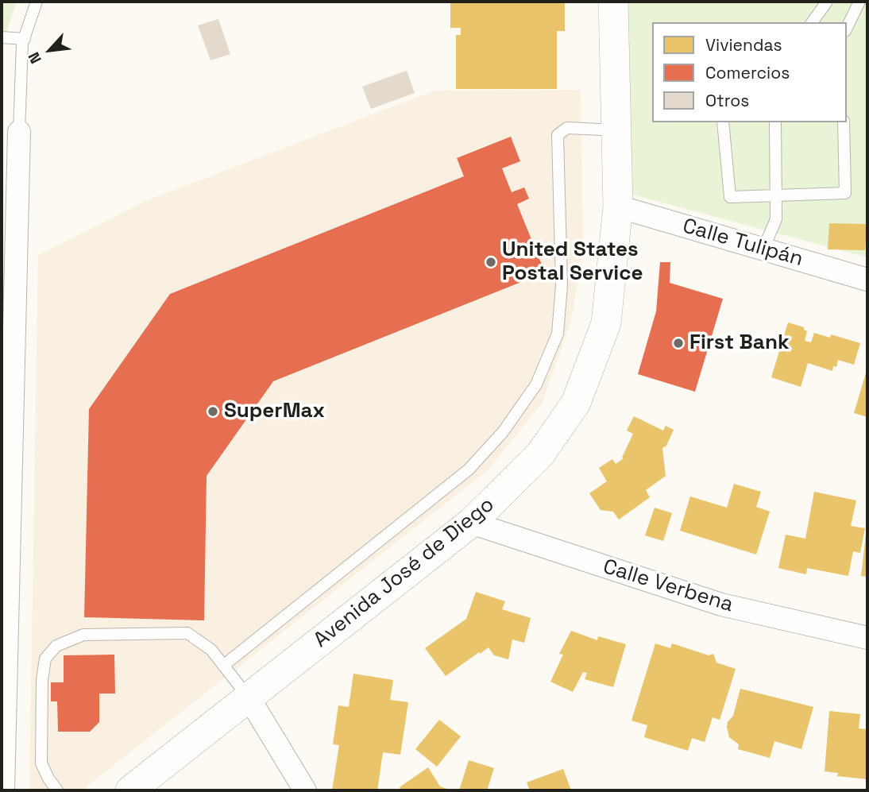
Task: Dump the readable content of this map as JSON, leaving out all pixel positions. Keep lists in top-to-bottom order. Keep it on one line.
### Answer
{"streets":{"street":["Calle Tulipán","Avenida José de Diego","Calle Verbena"]},"crossings":[["Calle Tulipán","Avenida José de Diego"],["Avenida José de Diego","Calle Verbena"]],"places":["United States Postal Service","First Bank","SuperMax"],"legend":["Viviendas","Comercios","Otros"],"north":"bottom left"}
